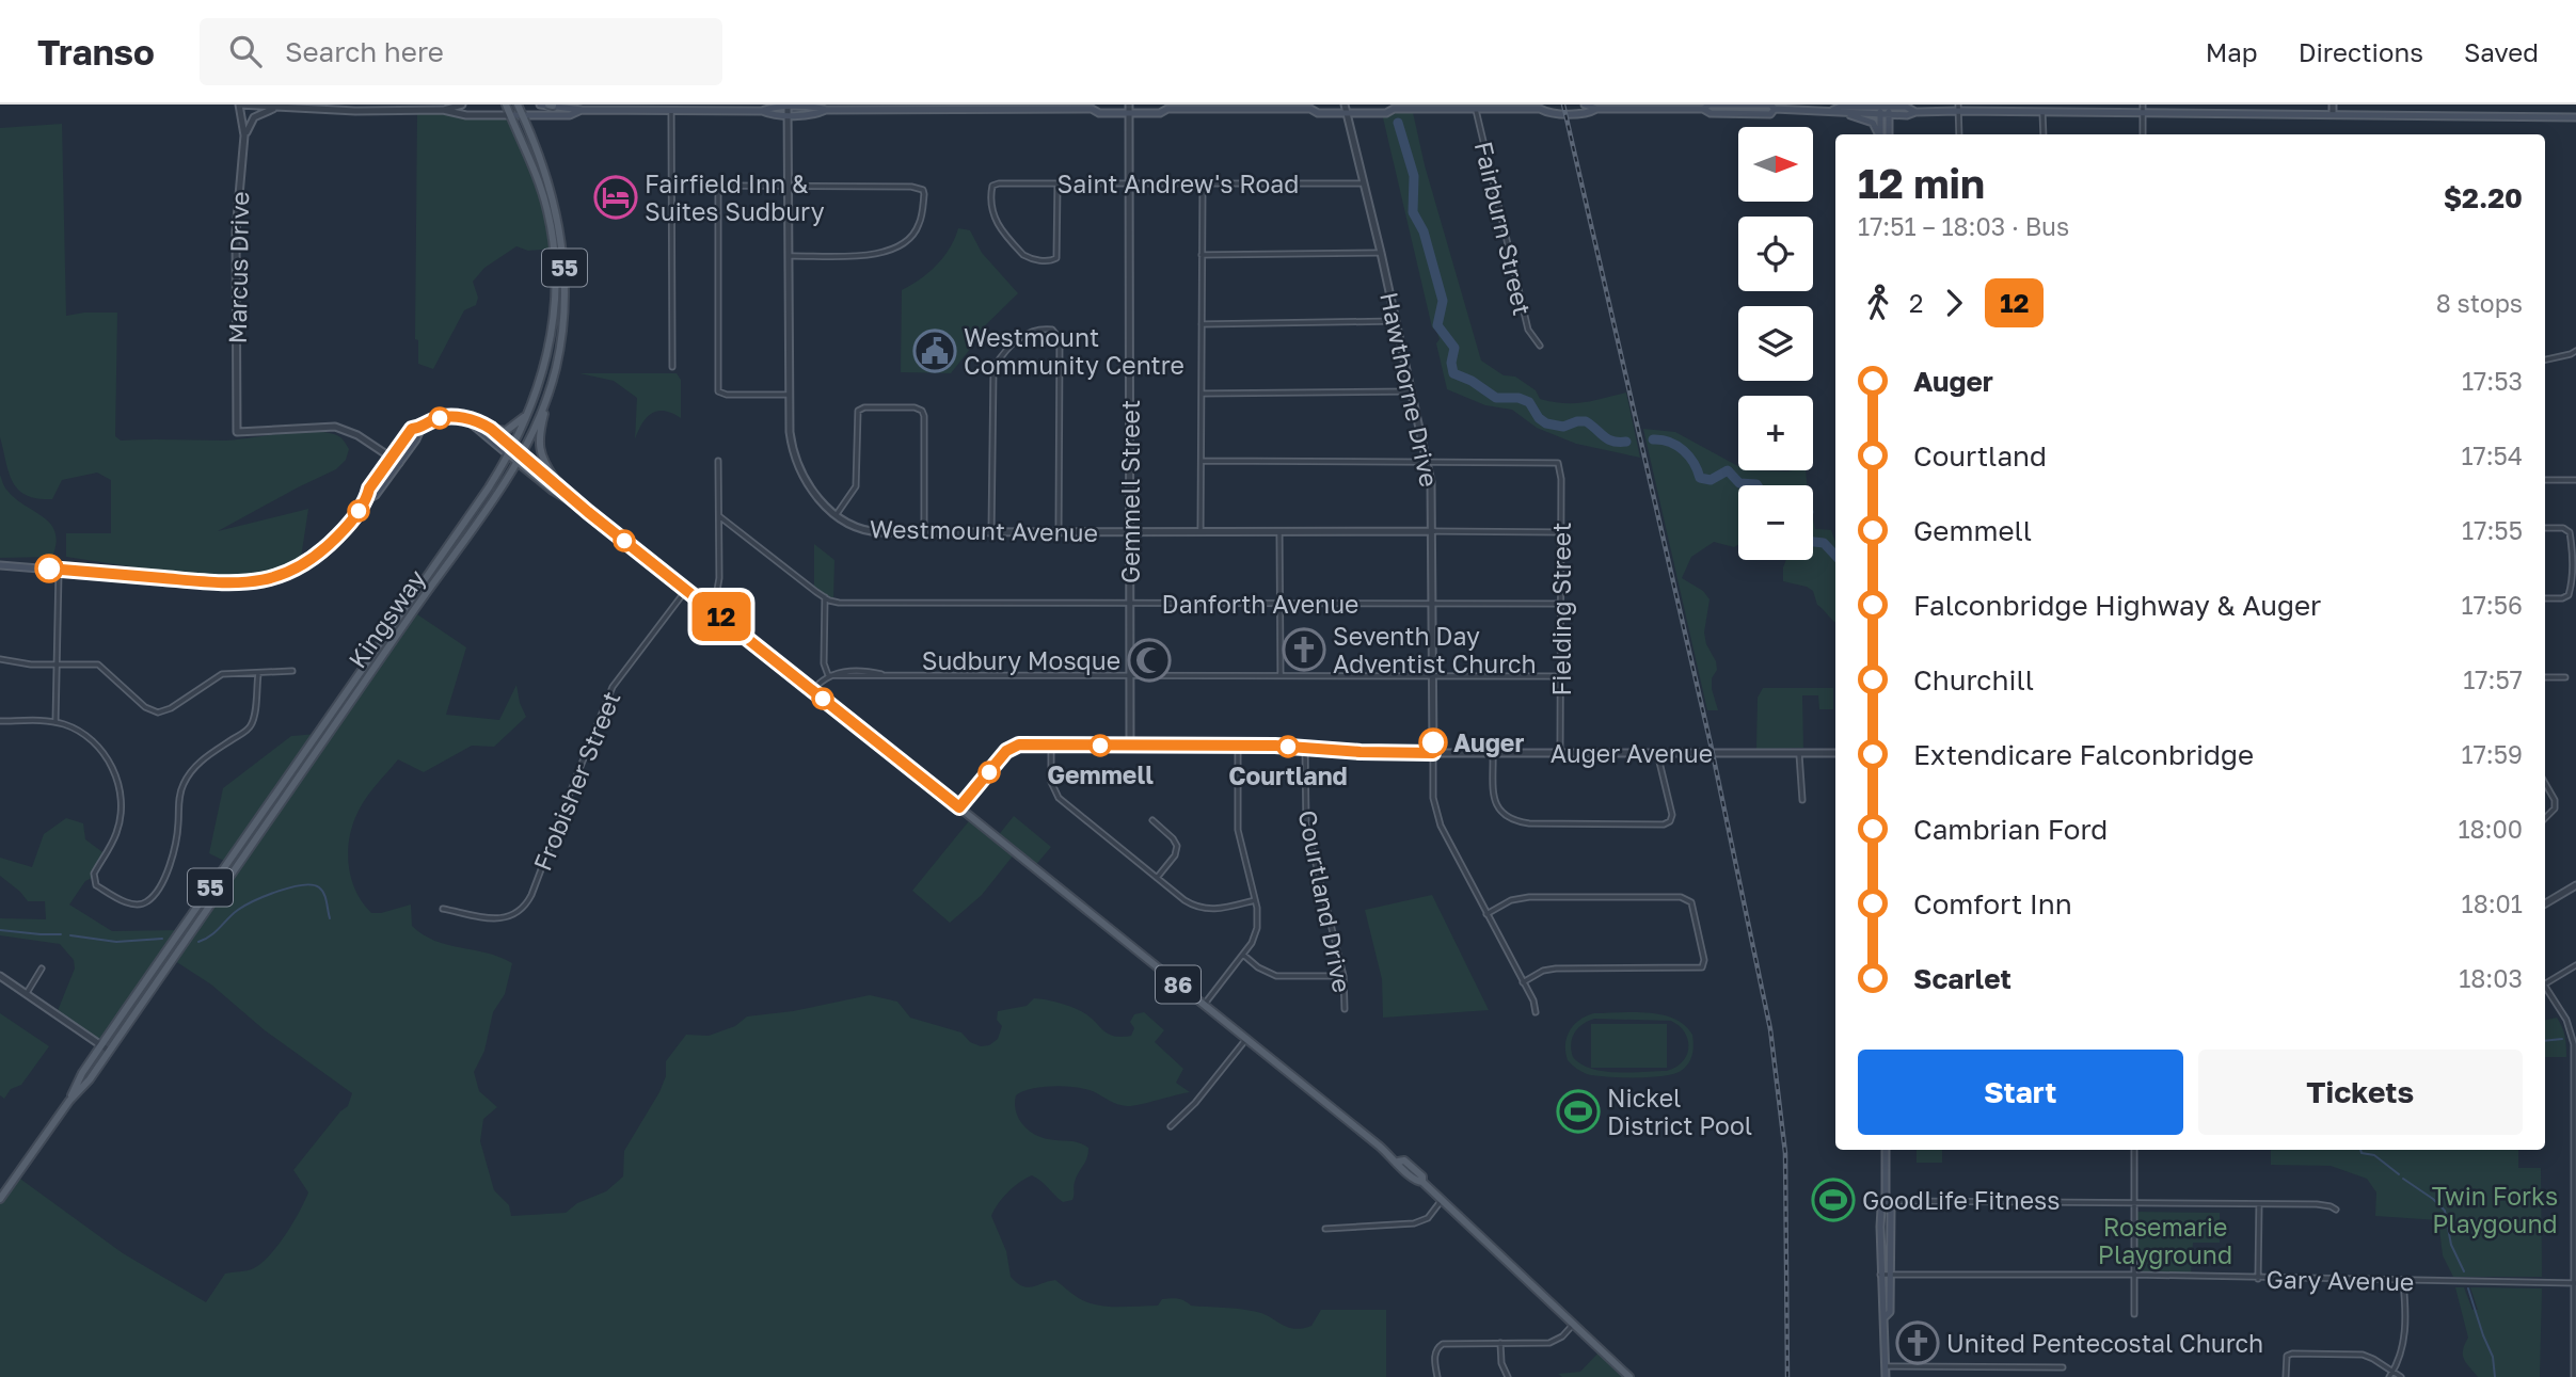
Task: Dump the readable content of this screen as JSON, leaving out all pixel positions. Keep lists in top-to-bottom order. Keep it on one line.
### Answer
{"streets":{"main road":["55","Kingsway","86"],"street":["Saint Andrew's Road","Fairburn Street","Marcus Drive","Hawthorne Drive","Gemmell Street","Westmount Avenue","Danforth Avenue","Fielding Street","Auger Avenue","Frobisher Street","Courtland Drive","Gary Avenue"]},"crossings":[["Saint Andrew's Road","Hawthorne Drive"],["Saint Andrew's Road","Gemmell Street"],["Hawthorne Drive","Westmount Avenue"],["Hawthorne Drive","Danforth Avenue"],["Hawthorne Drive","Fielding Street"],["Hawthorne Drive","Auger Avenue"],["Gemmell Street","Westmount Avenue"],["Gemmell Street","Danforth Avenue"],["Gemmell Street","Auger Avenue"],["Westmount Avenue","Fielding Street"],["Danforth Avenue","Fielding Street"],["Fielding Street","Auger Avenue"],["Kingsway","86"],["Auger Avenue","Courtland Drive"],["Auger Avenue","86"],["Frobisher Street","86"]],"parks":["Twin Forks Playgound","Rosemarie Playground"],"places":{"hotel":["Fairfield Inn & Suites Sudbury"],"public building":["Westmount Community Centre"],"church":["Seventh Day Adventist Church","United Pentecostal Church"],"mosque":["Sudbury Mosque"],"other":["Auger","Gemmell","Courtland"],"sports":["Nickel District Pool","GoodLife Fitness"]},"lines":["bus line 12"],"north":"right","page":{"header":"Transo","search":"Search here","nav":["Map","Directions","Saved"],"on_map":"12","map_buttons":["+","−"],"heading":["12 min","17:51 – 18:03 · Bus","$2.20"],"legs":["2","12","8 stops"],"list":[{"name":"Auger","value":"17:53"},{"name":"Courtland","value":"17:54"},{"name":"Gemmell","value":"17:55"},{"name":"Falconbridge Highway & Auger","value":"17:56"},{"name":"Churchill","value":"17:57"},{"name":"Extendicare Falconbridge","value":"17:59"},{"name":"Cambrian Ford","value":"18:00"},{"name":"Comfort Inn","value":"18:01"},{"name":"Scarlet","value":"18:03"}],"buttons":["Start","Tickets"]}}
